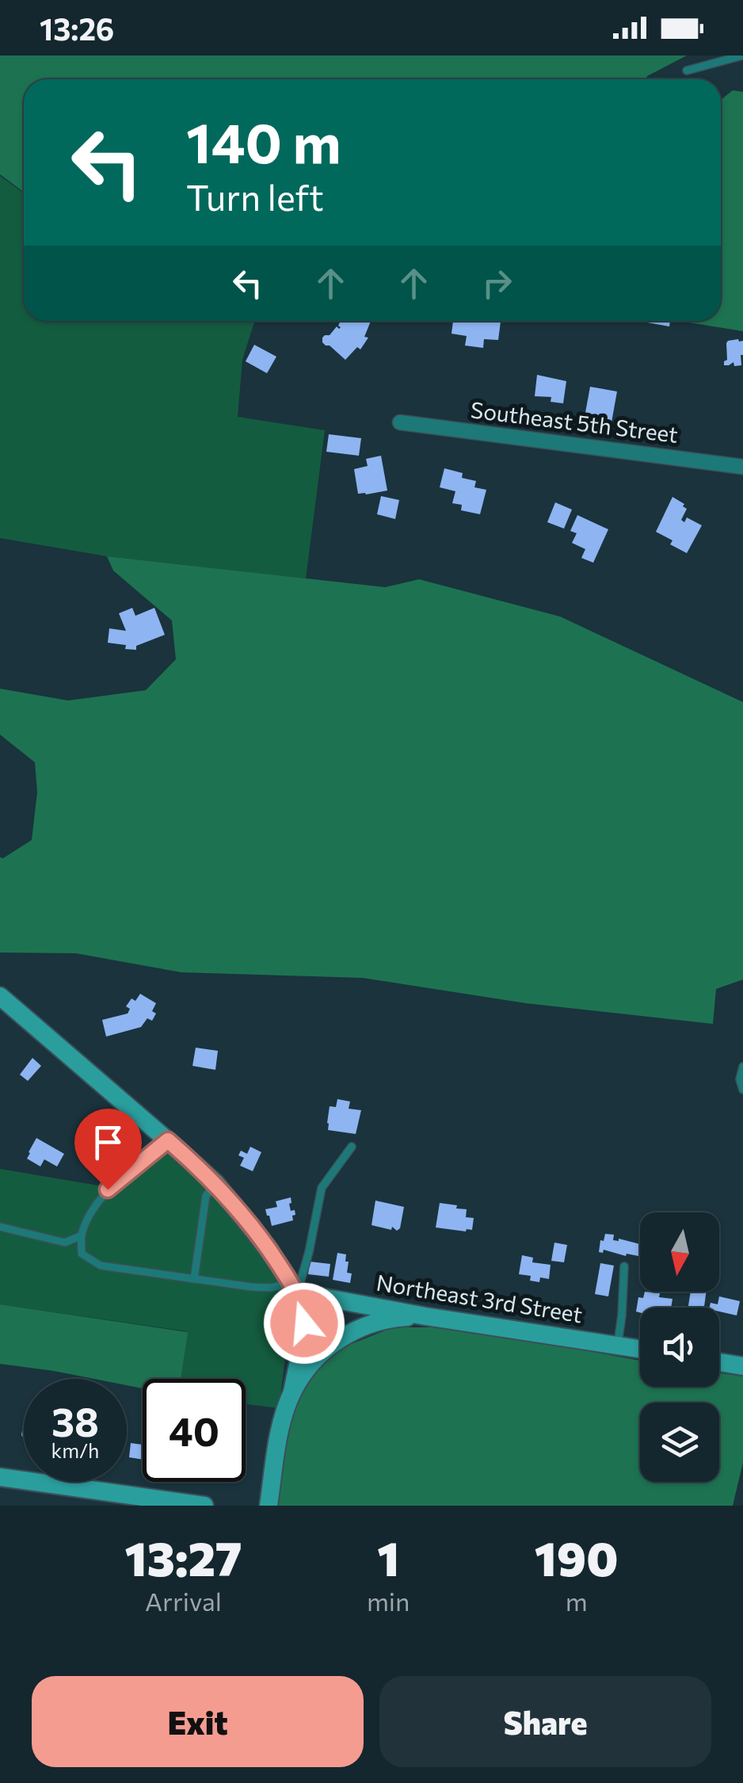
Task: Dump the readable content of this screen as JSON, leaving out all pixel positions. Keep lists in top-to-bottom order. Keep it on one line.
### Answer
{"streets":{"street":["Southeast 5th Street","Northeast 3rd Street"]},"north":"bottom","page":{"status":"13:26","turn":["140 m","Turn left"],"speed":"38 km/h","limit":"40","eta":["13:27","Arrival","1","min","190","m"],"buttons":["Exit","Share"]}}
